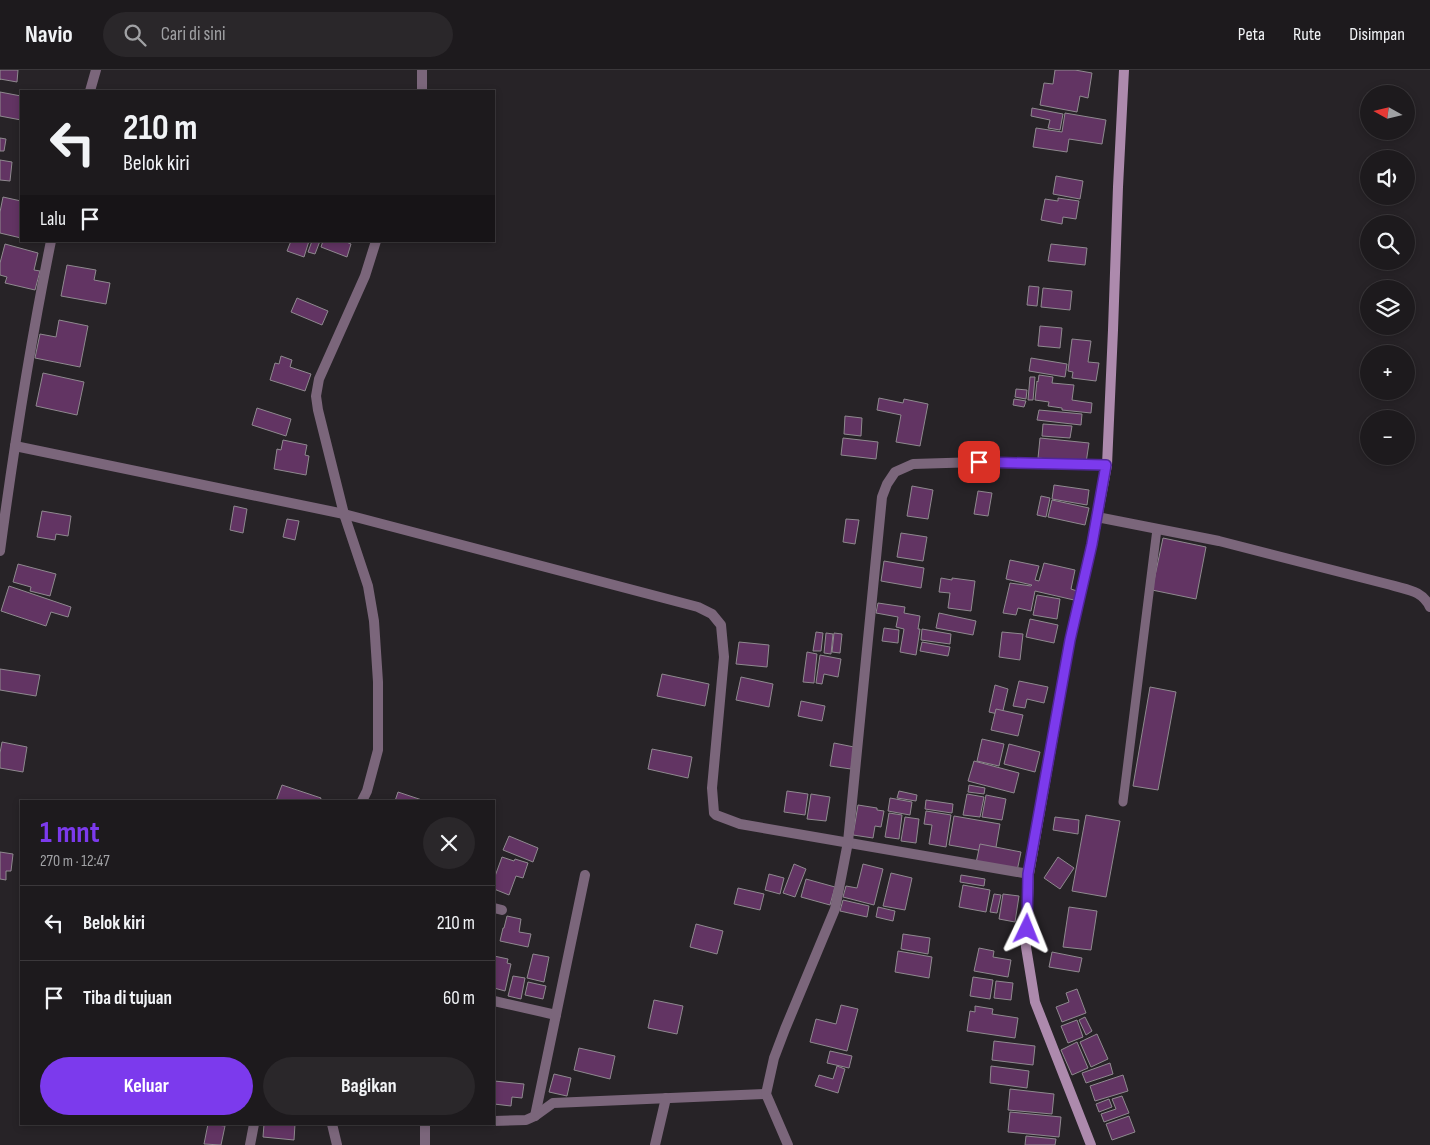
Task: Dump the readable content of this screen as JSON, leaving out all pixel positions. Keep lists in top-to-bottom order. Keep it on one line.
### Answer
{"north":"left","page":{"header":"Navio","search":"Cari di sini","nav":["Peta","Rute","Disimpan"],"map_buttons":["+","−"],"turn":["210 m","Belok kiri"],"then":"Lalu","heading":["1 mnt","270 m · 12:47"],"list":[{"name":"Belok kiri","value":"210 m"},{"name":"Tiba di tujuan","value":"60 m"}],"buttons":["Keluar","Bagikan"]}}
